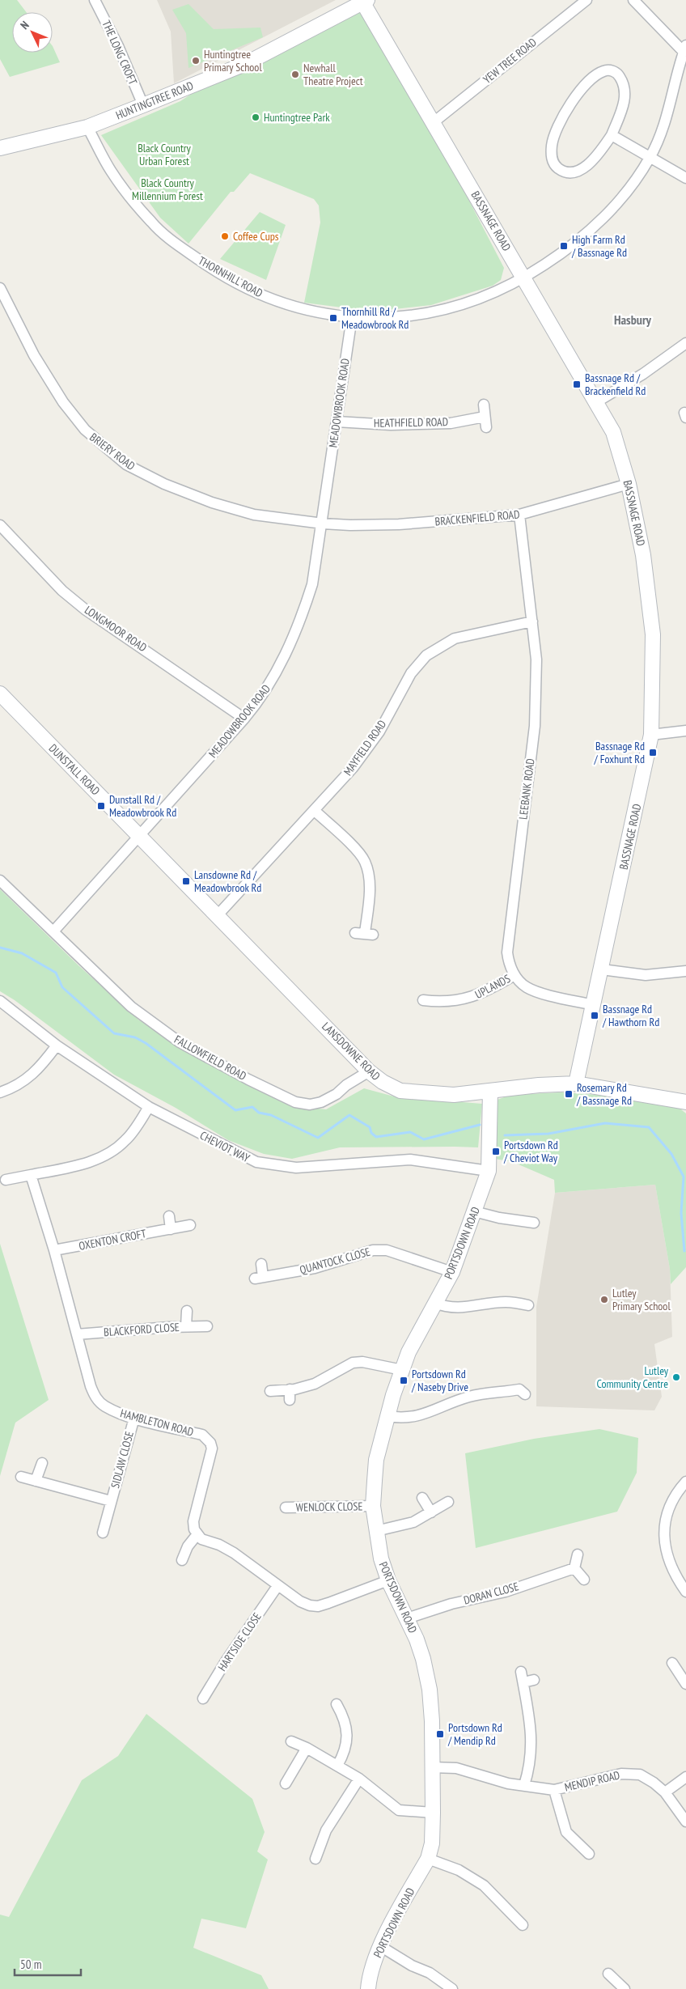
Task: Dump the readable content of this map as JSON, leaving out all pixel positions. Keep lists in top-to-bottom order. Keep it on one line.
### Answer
{"streets":{"street":["THE LONG CROFT","YEW TREE ROAD","HUNTINGTREE ROAD","BASSNAGE ROAD","THORNHILL ROAD","MEADOWBROOK ROAD","HEATHFIELD ROAD","BRIERY ROAD","BRACKENFIELD ROAD","LONGMOOR ROAD","MAYFIELD ROAD","DUNSTALL ROAD","LEEBANK ROAD","UPLANDS","LANSDOWNE ROAD","FALLOWFIELD ROAD","CHEVIOT WAY","OXENTON CROFT","PORTSDOWN ROAD","QUANTOCK CLOSE","BLACKFORD CLOSE","HAMBLETON ROAD","SIDLAW CLOSE","WENLOCK CLOSE","DORAN CLOSE","HARTSIDE CLOSE","MENDIP ROAD"]},"crossings":[["THE LONG CROFT","HUNTINGTREE ROAD"],["YEW TREE ROAD","BASSNAGE ROAD"],["HUNTINGTREE ROAD","BASSNAGE ROAD"],["HUNTINGTREE ROAD","THORNHILL ROAD"],["BASSNAGE ROAD","THORNHILL ROAD"],["BASSNAGE ROAD","BRACKENFIELD ROAD"],["BASSNAGE ROAD","LEEBANK ROAD"],["BASSNAGE ROAD","LANSDOWNE ROAD"],["THORNHILL ROAD","MEADOWBROOK ROAD"],["MEADOWBROOK ROAD","HEATHFIELD ROAD"],["MEADOWBROOK ROAD","BRIERY ROAD"],["MEADOWBROOK ROAD","BRACKENFIELD ROAD"],["MEADOWBROOK ROAD","LONGMOOR ROAD"],["MEADOWBROOK ROAD","DUNSTALL ROAD"],["MEADOWBROOK ROAD","FALLOWFIELD ROAD"],["BRIERY ROAD","BRACKENFIELD ROAD"],["BRACKENFIELD ROAD","LEEBANK ROAD"],["MAYFIELD ROAD","DUNSTALL ROAD"],["MAYFIELD ROAD","LEEBANK ROAD"],["MAYFIELD ROAD","LANSDOWNE ROAD"],["DUNSTALL ROAD","LANSDOWNE ROAD"],["LEEBANK ROAD","UPLANDS"],["LANSDOWNE ROAD","FALLOWFIELD ROAD"],["LANSDOWNE ROAD","PORTSDOWN ROAD"],["CHEVIOT WAY","PORTSDOWN ROAD"],["OXENTON CROFT","HAMBLETON ROAD"],["PORTSDOWN ROAD","QUANTOCK CLOSE"],["PORTSDOWN ROAD","WENLOCK CLOSE"],["PORTSDOWN ROAD","DORAN CLOSE"],["PORTSDOWN ROAD","MENDIP ROAD"],["BLACKFORD CLOSE","HAMBLETON ROAD"],["HAMBLETON ROAD","SIDLAW CLOSE"]],"districts":["Hasbury"],"parks":["Black Country Urban Forest","Black Country Millennium Forest"],"places":{"other":["Huntingtree Primary School","Newhall Theatre Project","Huntingtree Park","Coffee Cups","Lutley Primary School","Lutley Community Centre"],"transit":["High Farm Rd / Bassnage Rd","Thornhill Rd / Meadowbrook Rd","Bassnage Rd / Brackenfield Rd","Bassnage Rd / Foxhunt Rd","Dunstall Rd / Meadowbrook Rd","Lansdowne Rd / Meadowbrook Rd","Bassnage Rd / Hawthorn Rd","Rosemary Rd / Bassnage Rd","Portsdown Rd / Cheviot Way","Portsdown Rd / Naseby Drive","Portsdown Rd / Mendip Rd"]},"scale_bar":"50 m","north":"top left"}
